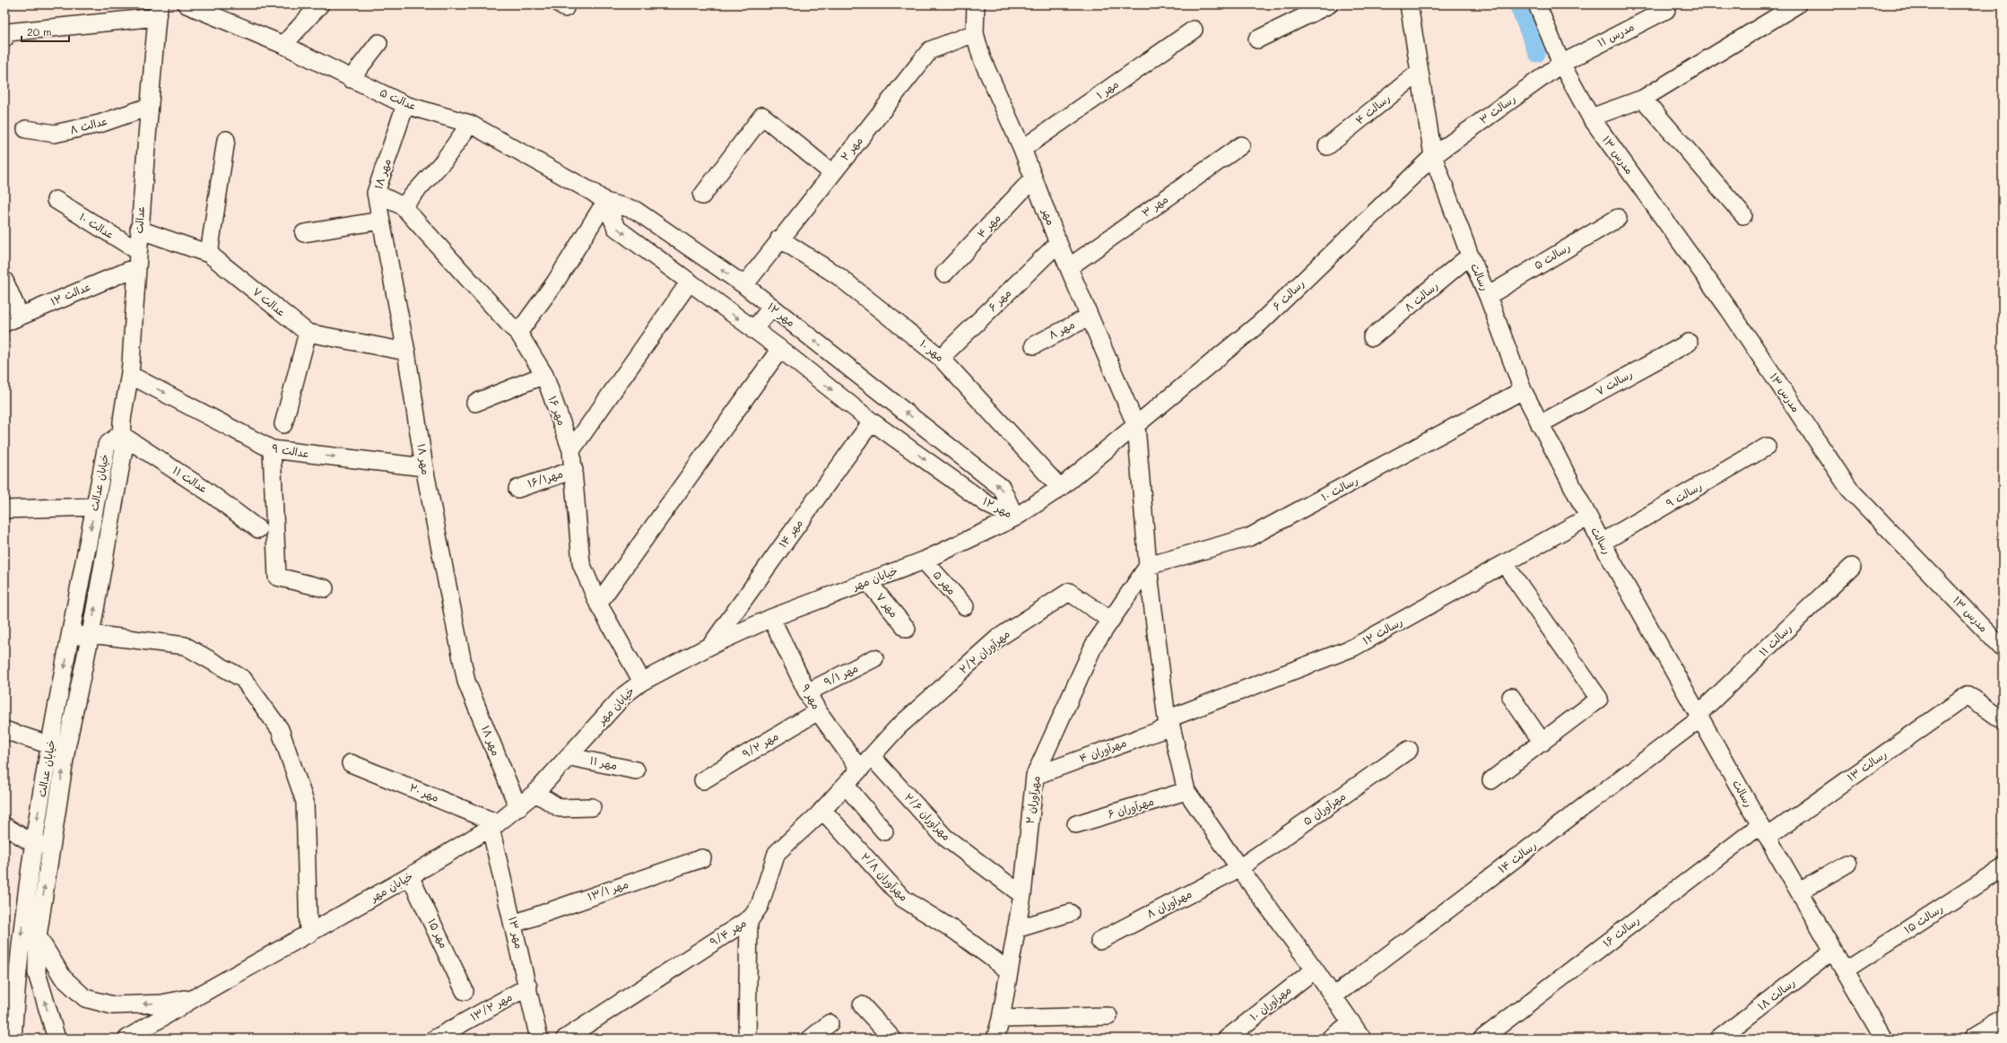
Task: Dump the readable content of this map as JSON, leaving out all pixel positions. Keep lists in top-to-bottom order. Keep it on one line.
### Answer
{"streets":{"street":["مدرس ۱۱","مهر ۱","عدالت ۵","رسالت ۴","رسالت ۳","عدالت ۸","مهر ۲","مدرس ۱۳","مهر ۱۸","مهر ۳","مهر","عدالت","عدالت ۱۰","مهر ۴","رسالت ۵","رسالت","عدالت ۱۲","رسالت ۶","رسالت ۸","مهر ۶","عدالت ۷","مهر ۱۲","مهر ۸","مهر ۱۰","رسالت ۷","مهر ۱۶","عدالت ۹","مهر۱۶/۱","عدالت ۱۱","خیابان عدالت","رسالت ۱۰","رسالت ۹","مهر ۱۴","خیابان مهر","مهر ۵","مهر ۷","رسالت ۱۲","رسالت ۱۱","مهرآوران ۲/۲","مهر ۹/۱","مهر ۹","مهر ۹/۲","مهرآوران ۴","مهر ۱۱","رسالت ۱۳","مهر ۲۰","مهرآوران ۲","مهرآوران ۶","مهرآوران ۵","مهرآوران ۲/۶","رسالت ۱۴","مهرآوران ۲/۸","مهر ۱۳/۱","مهرآوران ۸","رسالت ۱۵","رسالت ۱۶","مهر ۱۳","مهر ۹/۴","مهر ۱۵","رسالت ۱۸","مهرآوران ۱۰","مهر ۱۳/۲"]},"crossings":[["مدرس ۱۱","رسالت ۳"],["مدرس ۱۱","مدرس ۱۳"],["مهر ۱","مهر"],["عدالت ۵","مهر ۱۸"],["عدالت ۵","مهر ۱۲"],["رسالت ۴","رسالت"],["رسالت ۳","مدرس ۱۳"],["رسالت ۳","رسالت"],["رسالت ۳","رسالت ۶"],["عدالت ۸","عدالت"],["مهر ۲","مهر"],["مهر ۲","مهر ۱۲"],["مهر ۲","مهر ۱۰"],["مهر ۱۸","عدالت ۷"],["مهر ۱۸","مهر ۱۶"],["مهر ۱۸","عدالت ۹"],["مهر ۱۸","خیابان مهر"],["مهر ۳","مهر"],["مهر","مهر ۴"],["مهر","رسالت ۶"],["مهر","مهر ۶"],["مهر","مهر ۸"],["مهر","رسالت ۱۰"],["مهر","خیابان مهر"],["مهر","رسالت ۱۲"],["مهر","مهرآوران ۴"],["مهر","مهرآوران ۲"],["مهر","مهرآوران ۶"],["عدالت","عدالت ۱۰"],["عدالت","عدالت ۱۲"],["عدالت","عدالت ۷"],["عدالت","عدالت ۹"],["عدالت","عدالت ۱۱"],["عدالت","خیابان عدالت"],["عدالت ۱۰","عدالت ۱۲"],["رسالت ۵","رسالت"],["رسالت","رسالت ۶"],["رسالت","رسالت ۸"],["رسالت","رسالت ۷"],["رسالت","رسالت ۱۰"],["رسالت","رسالت ۹"],["رسالت","رسالت ۱۲"],["رسالت","رسالت ۱۱"],["رسالت","رسالت ۱۳"],["رسالت","رسالت ۱۴"],["رسالت","رسالت ۱۵"],["رسالت","رسالت ۱۶"],["رسالت","رسالت ۱۸"],["رسالت ۶","خیابان مهر"],["مهر ۶","مهر ۱۰"],["مهر ۱۲","مهر ۱۴"],["مهر ۱۲","خیابان مهر"],["مهر ۱۰","خیابان مهر"],["مهر ۱۶","مهر۱۶/۱"],["مهر ۱۶","خیابان مهر"],["عدالت ۱۱","خیابان عدالت"],["رسالت ۱۰","مهرآوران ۲"],["مهر ۱۴","خیابان مهر"],["خیابان مهر","مهر ۵"],["خیابان مهر","مهر ۷"],["خیابان مهر","مهر ۹"],["خیابان مهر","مهر ۱۱"],["خیابان مهر","مهر ۲۰"],["خیابان مهر","مهر ۱۳"],["خیابان مهر","مهر ۱۵"],["رسالت ۱۲","مهرآوران ۴"],["رسالت ۱۱","رسالت ۱۴"],["مهرآوران ۲/۲","مهرآوران ۲"],["مهرآوران ۲/۲","مهرآوران ۲/۶"],["مهرآوران ۲/۲","مهر ۹/۴"],["مهر ۹/۱","مهر ۹"],["مهر ۹","مهر ۹/۲"],["مهر ۹","مهر ۹/۴"],["مهرآوران ۴","مهرآوران ۲"],["رسالت ۱۳","رسالت ۱۶"],["مهر ۲۰","مهر ۱۳"],["مهرآوران ۲","مهرآوران ۲/۶"],["مهرآوران ۲","مهرآوران ۲/۸"],["مهرآوران ۵","مهرآوران ۸"],["مهرآوران ۲/۶","مهر ۹/۴"],["مهرآوران ۲/۸","مهر ۹/۴"],["مهر ۱۳/۱","مهر ۱۳"],["مهر ۱۳","مهر ۱۳/۲"]],"one_way":["عدالت ۹"],"scale_bar":"20 m"}
